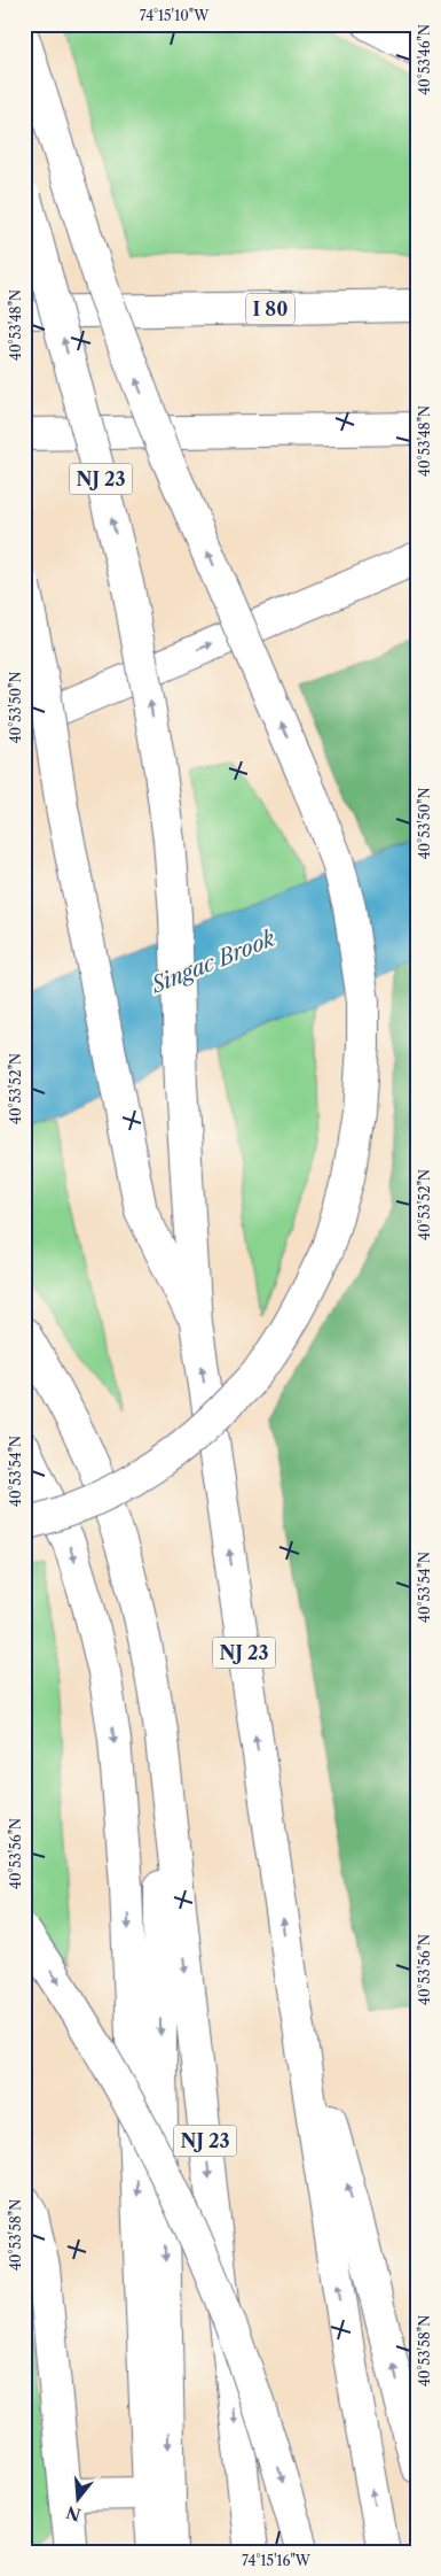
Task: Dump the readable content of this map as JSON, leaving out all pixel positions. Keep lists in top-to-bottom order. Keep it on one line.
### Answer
{"streets":{"main road":["I 80","NJ 23"]},"water":["Singac Brook"],"north":"bottom","coordinates":["74°15'10\"W","40°53'46\"N","40°53'48\"N","40°53'50\"N","40°53'52\"N","40°53'54\"N","40°53'56\"N","40°53'58\"N","74°15'16\"W"]}
